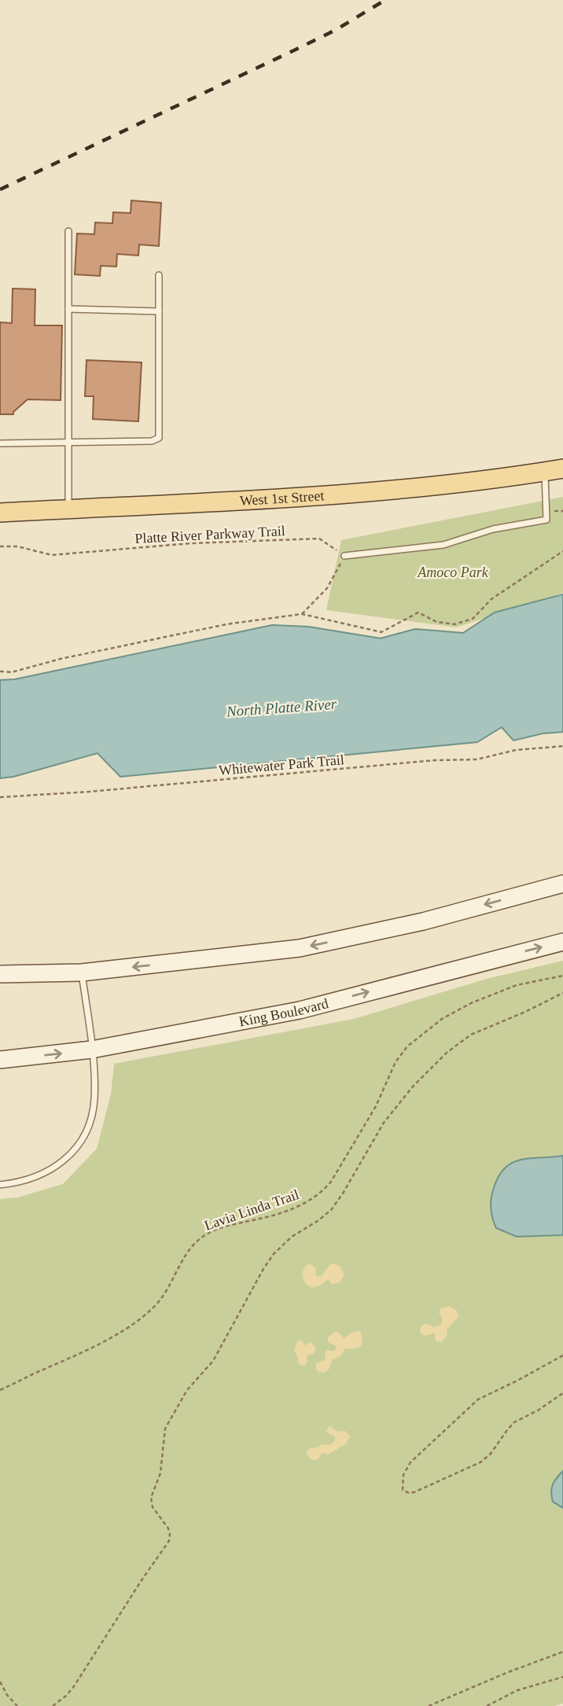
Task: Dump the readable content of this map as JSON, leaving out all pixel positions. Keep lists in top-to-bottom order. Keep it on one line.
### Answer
{"streets":{"main road":["West 1st Street"],"street":["King Boulevard"],"path":["Platte River Parkway Trail","Whitewater Park Trail","Lavia Linda Trail"]},"water":["North Platte River"],"parks":["Amoco Park"]}
